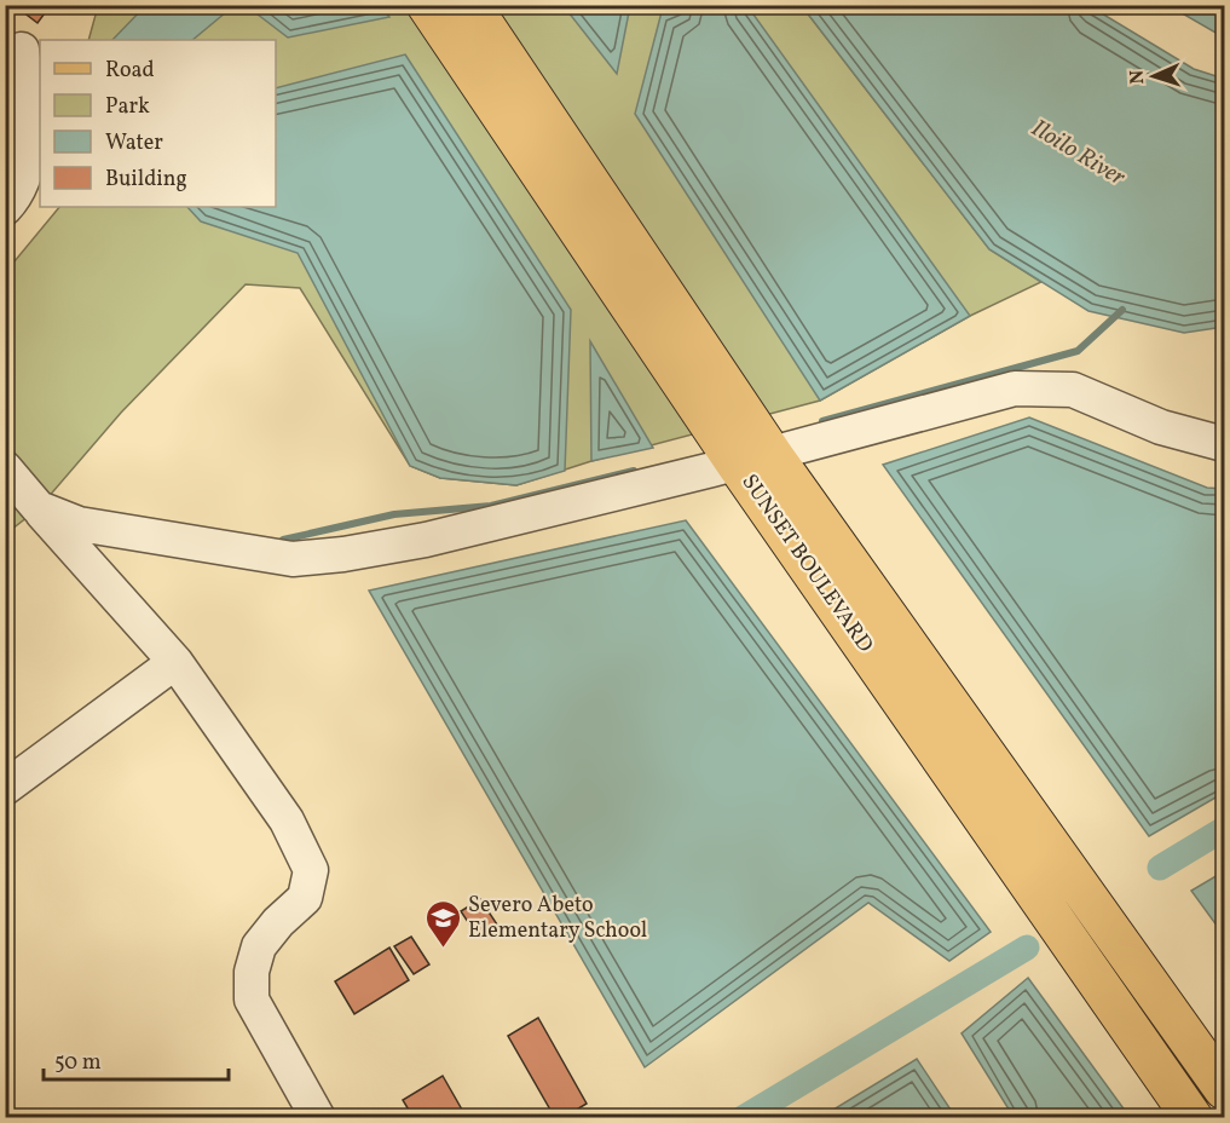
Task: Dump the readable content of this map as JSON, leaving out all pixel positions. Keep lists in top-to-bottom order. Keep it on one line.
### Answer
{"streets":{"main road":["SUNSET BOULEVARD"]},"water":["Iloilo River"],"places":{"school or university":["Severo Abeto Elementary School"]},"legend":["Road","Park","Water","Building"],"scale_bar":"50 m","north":"left"}
